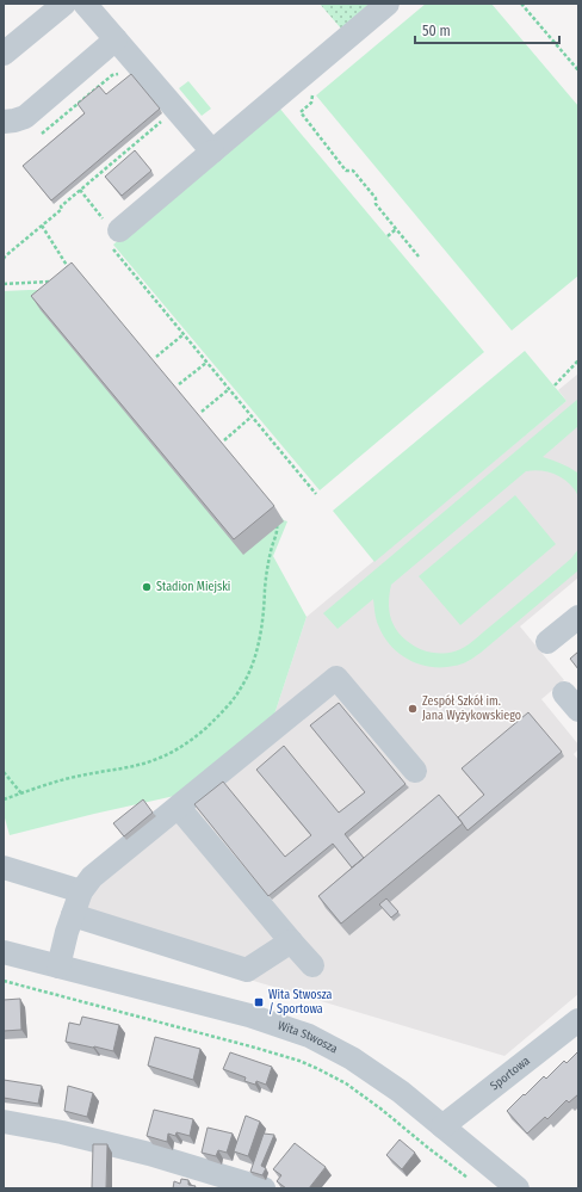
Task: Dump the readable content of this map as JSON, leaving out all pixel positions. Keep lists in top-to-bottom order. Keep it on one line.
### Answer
{"streets":{"street":["Wita Stwosza","Sportowa"]},"crossings":[["Wita Stwosza","Sportowa"]],"places":{"other":["Stadion Miejski","Zespół Szkół im. Jana Wyżykowskiego"],"transit":["Wita Stwosza / Sportowa"]},"scale_bar":"50 m"}
